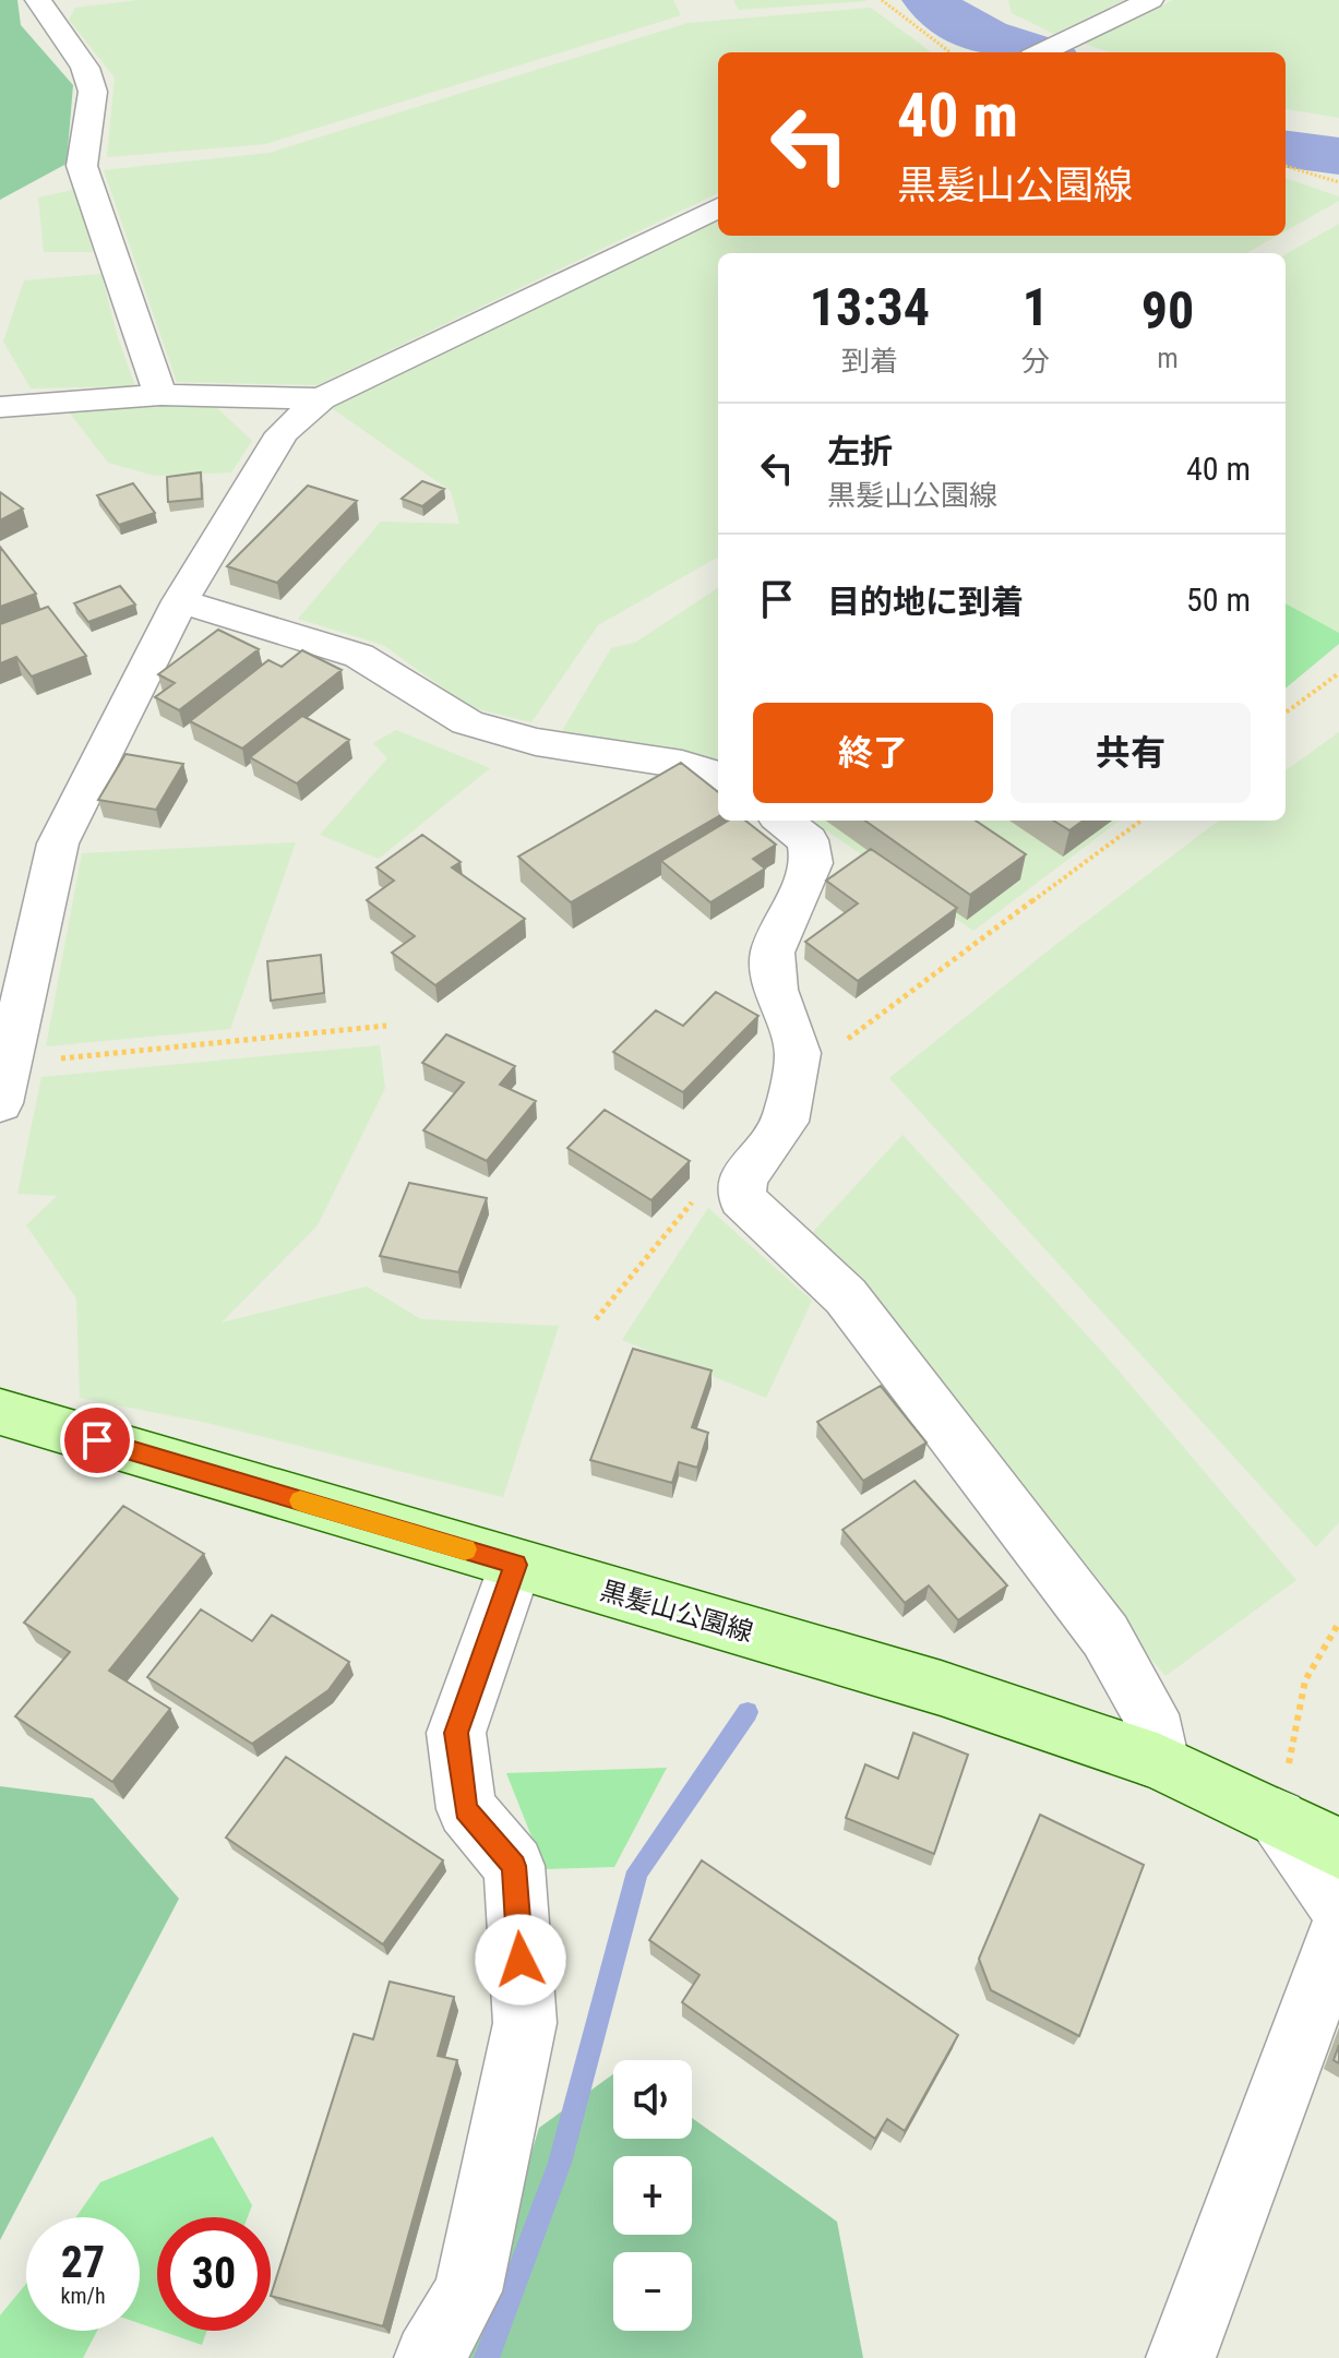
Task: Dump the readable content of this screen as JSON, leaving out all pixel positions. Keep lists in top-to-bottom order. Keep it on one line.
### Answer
{"streets":{"main road":["黒髪山公園線"]},"page":{"turn":["40 m","黒髪山公園線"],"eta":["13:34","到着","1","分","90","m"],"list":[{"name":"左折","note":"黒髪山公園線","value":"40 m"},{"name":"目的地に到着","value":"50 m"}],"buttons":["終了","共有"],"map_buttons":["+","−"],"speed":"27 km/h","limit":"30"}}
